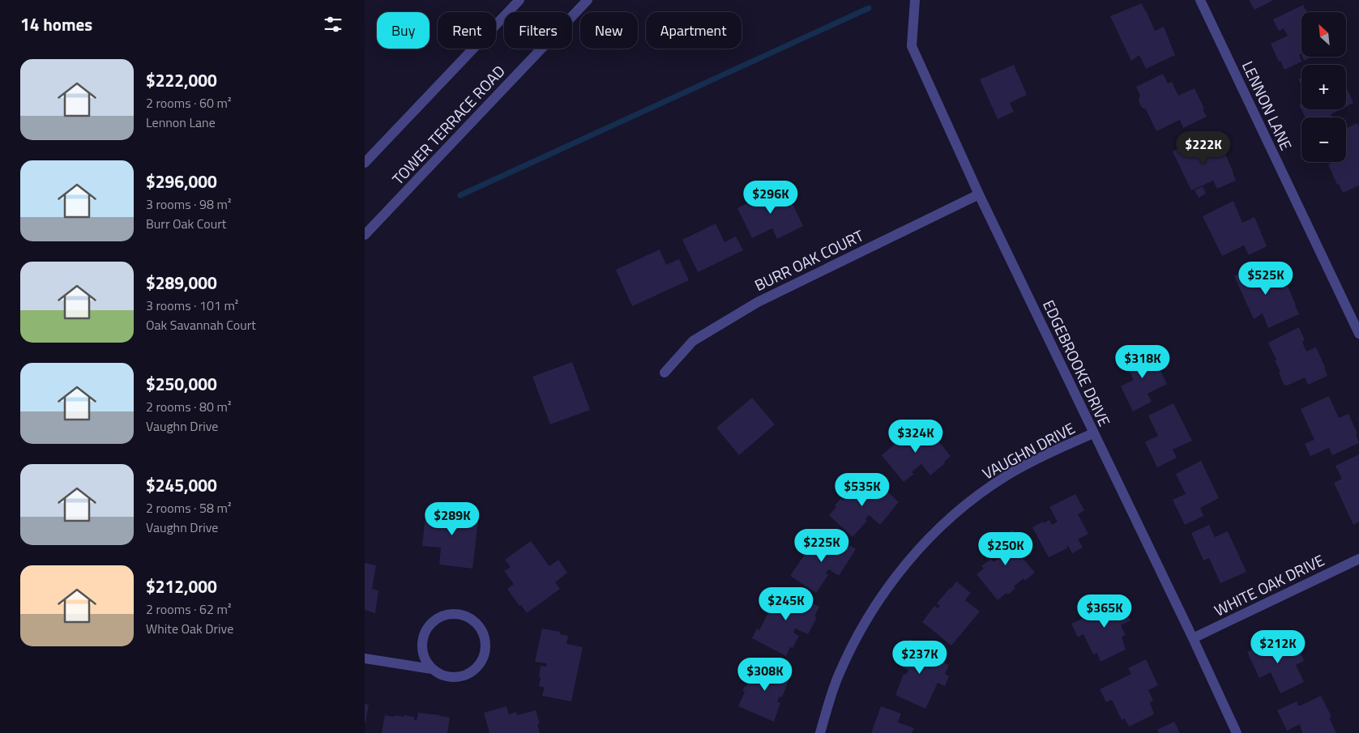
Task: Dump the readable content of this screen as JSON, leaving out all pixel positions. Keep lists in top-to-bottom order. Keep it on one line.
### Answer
{"streets":{"street":["LENNON LANE","TOWER TERRACE ROAD","BURR OAK COURT","EDGEBROOKE DRIVE","VAUGHN DRIVE","WHITE OAK DRIVE"]},"crossings":[["BURR OAK COURT","EDGEBROOKE DRIVE"],["EDGEBROOKE DRIVE","VAUGHN DRIVE"],["EDGEBROOKE DRIVE","WHITE OAK DRIVE"]],"north":"top left","page":{"heading":"14 homes","map_buttons":["+","−"],"chip":["Buy","Rent","Filters","New","Apartment"],"list":[{"name":"$222,000","note":"2 rooms · 60 m² · Lennon Lane"},{"name":"$296,000","note":"3 rooms · 98 m² · Burr Oak Court"},{"name":"$289,000","note":"3 rooms · 101 m² · Oak Savannah Court"},{"name":"$250,000","note":"2 rooms · 80 m² · Vaughn Drive"},{"name":"$245,000","note":"2 rooms · 58 m² · Vaughn Drive"},{"name":"$212,000","note":"2 rooms · 62 m² · White Oak Drive"}],"price":["$222K","$296K","$525K","$318K","$324K","$535K","$289K","$225K","$250K","$245K","$365K","$212K","$237K","$308K"]}}
